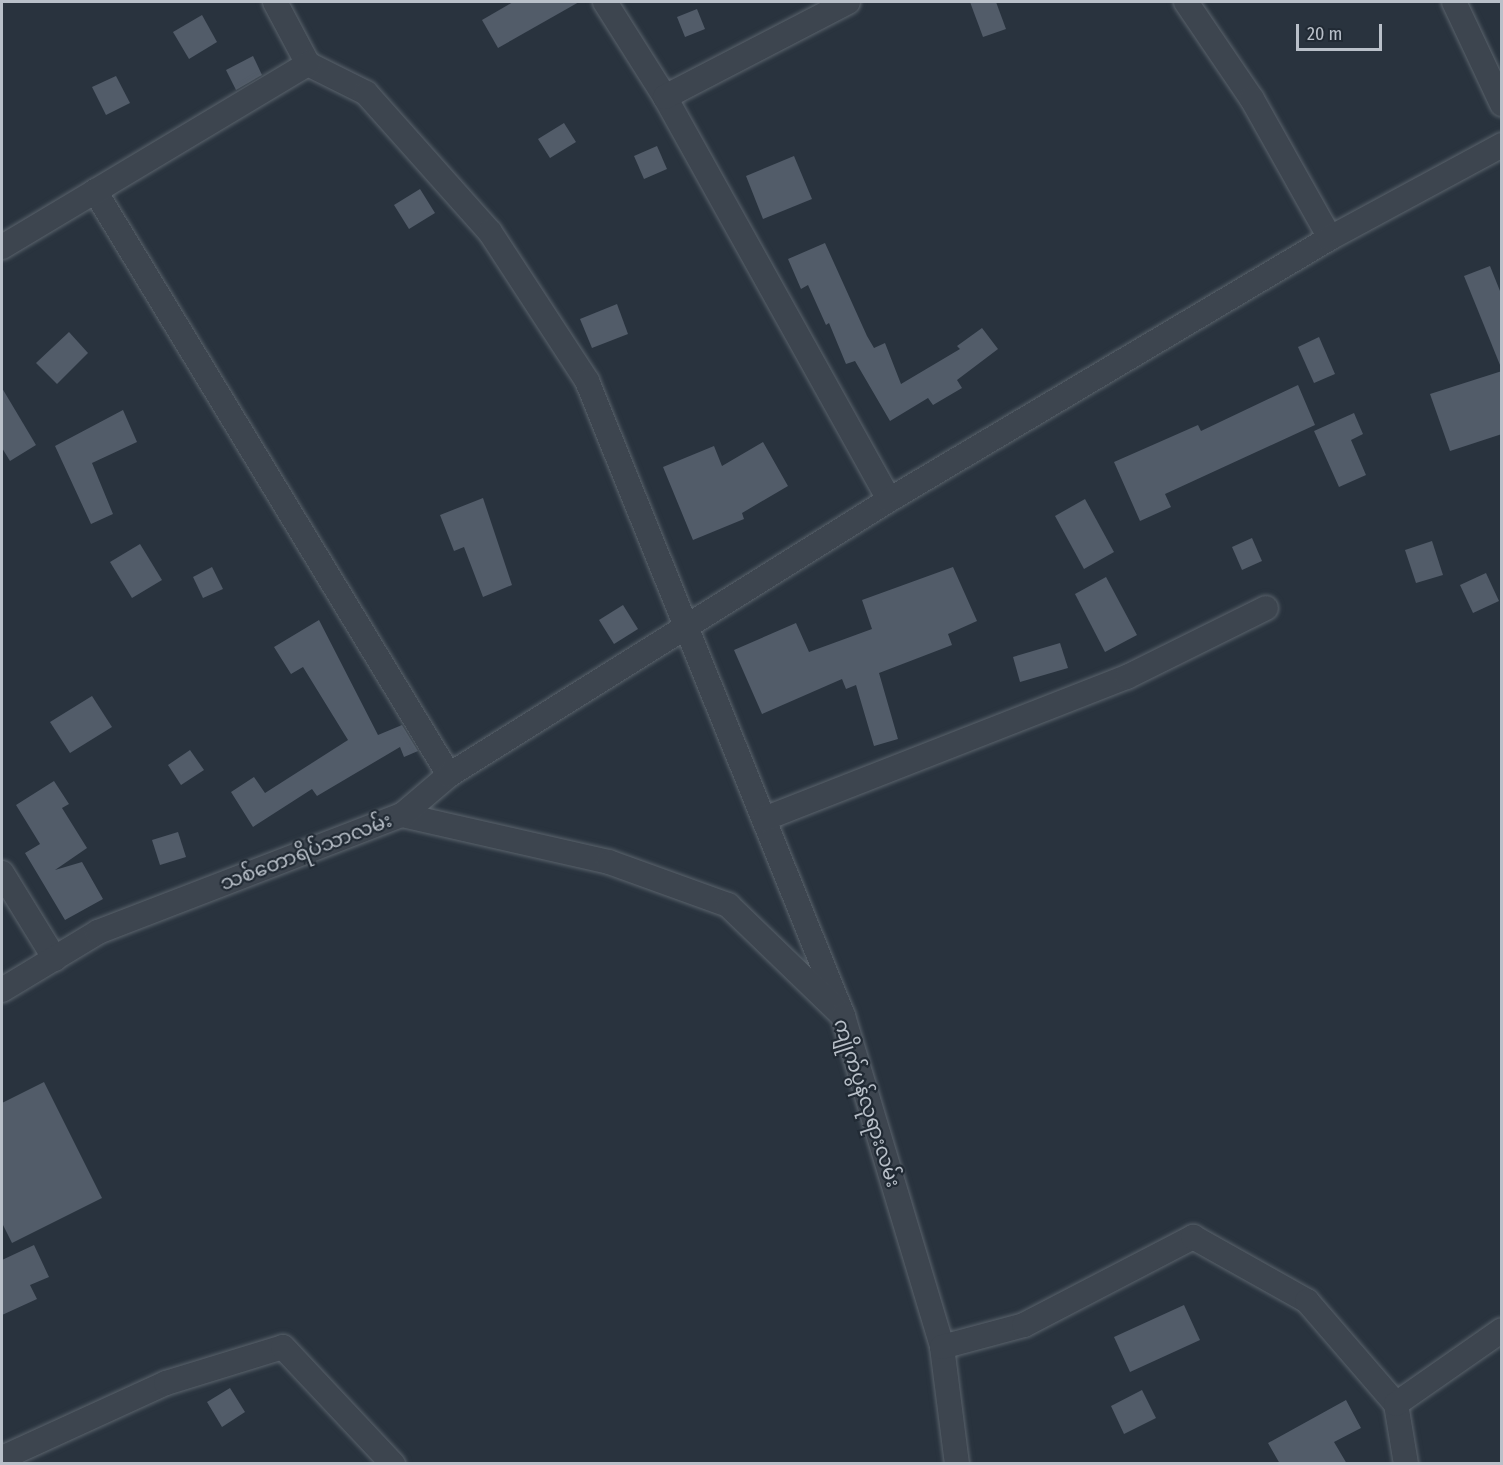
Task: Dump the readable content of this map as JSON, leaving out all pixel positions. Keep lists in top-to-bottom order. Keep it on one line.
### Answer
{"streets":{"street":["သစ်တောရိပ်သာလမ်း","ကျိုက်ပွန်လုရားလမ်း"]},"crossings":[["သစ်တောရိပ်သာလမ်း","ကျိုက်ပွန်လုရားလမ်း"]],"scale_bar":"20 m"}
